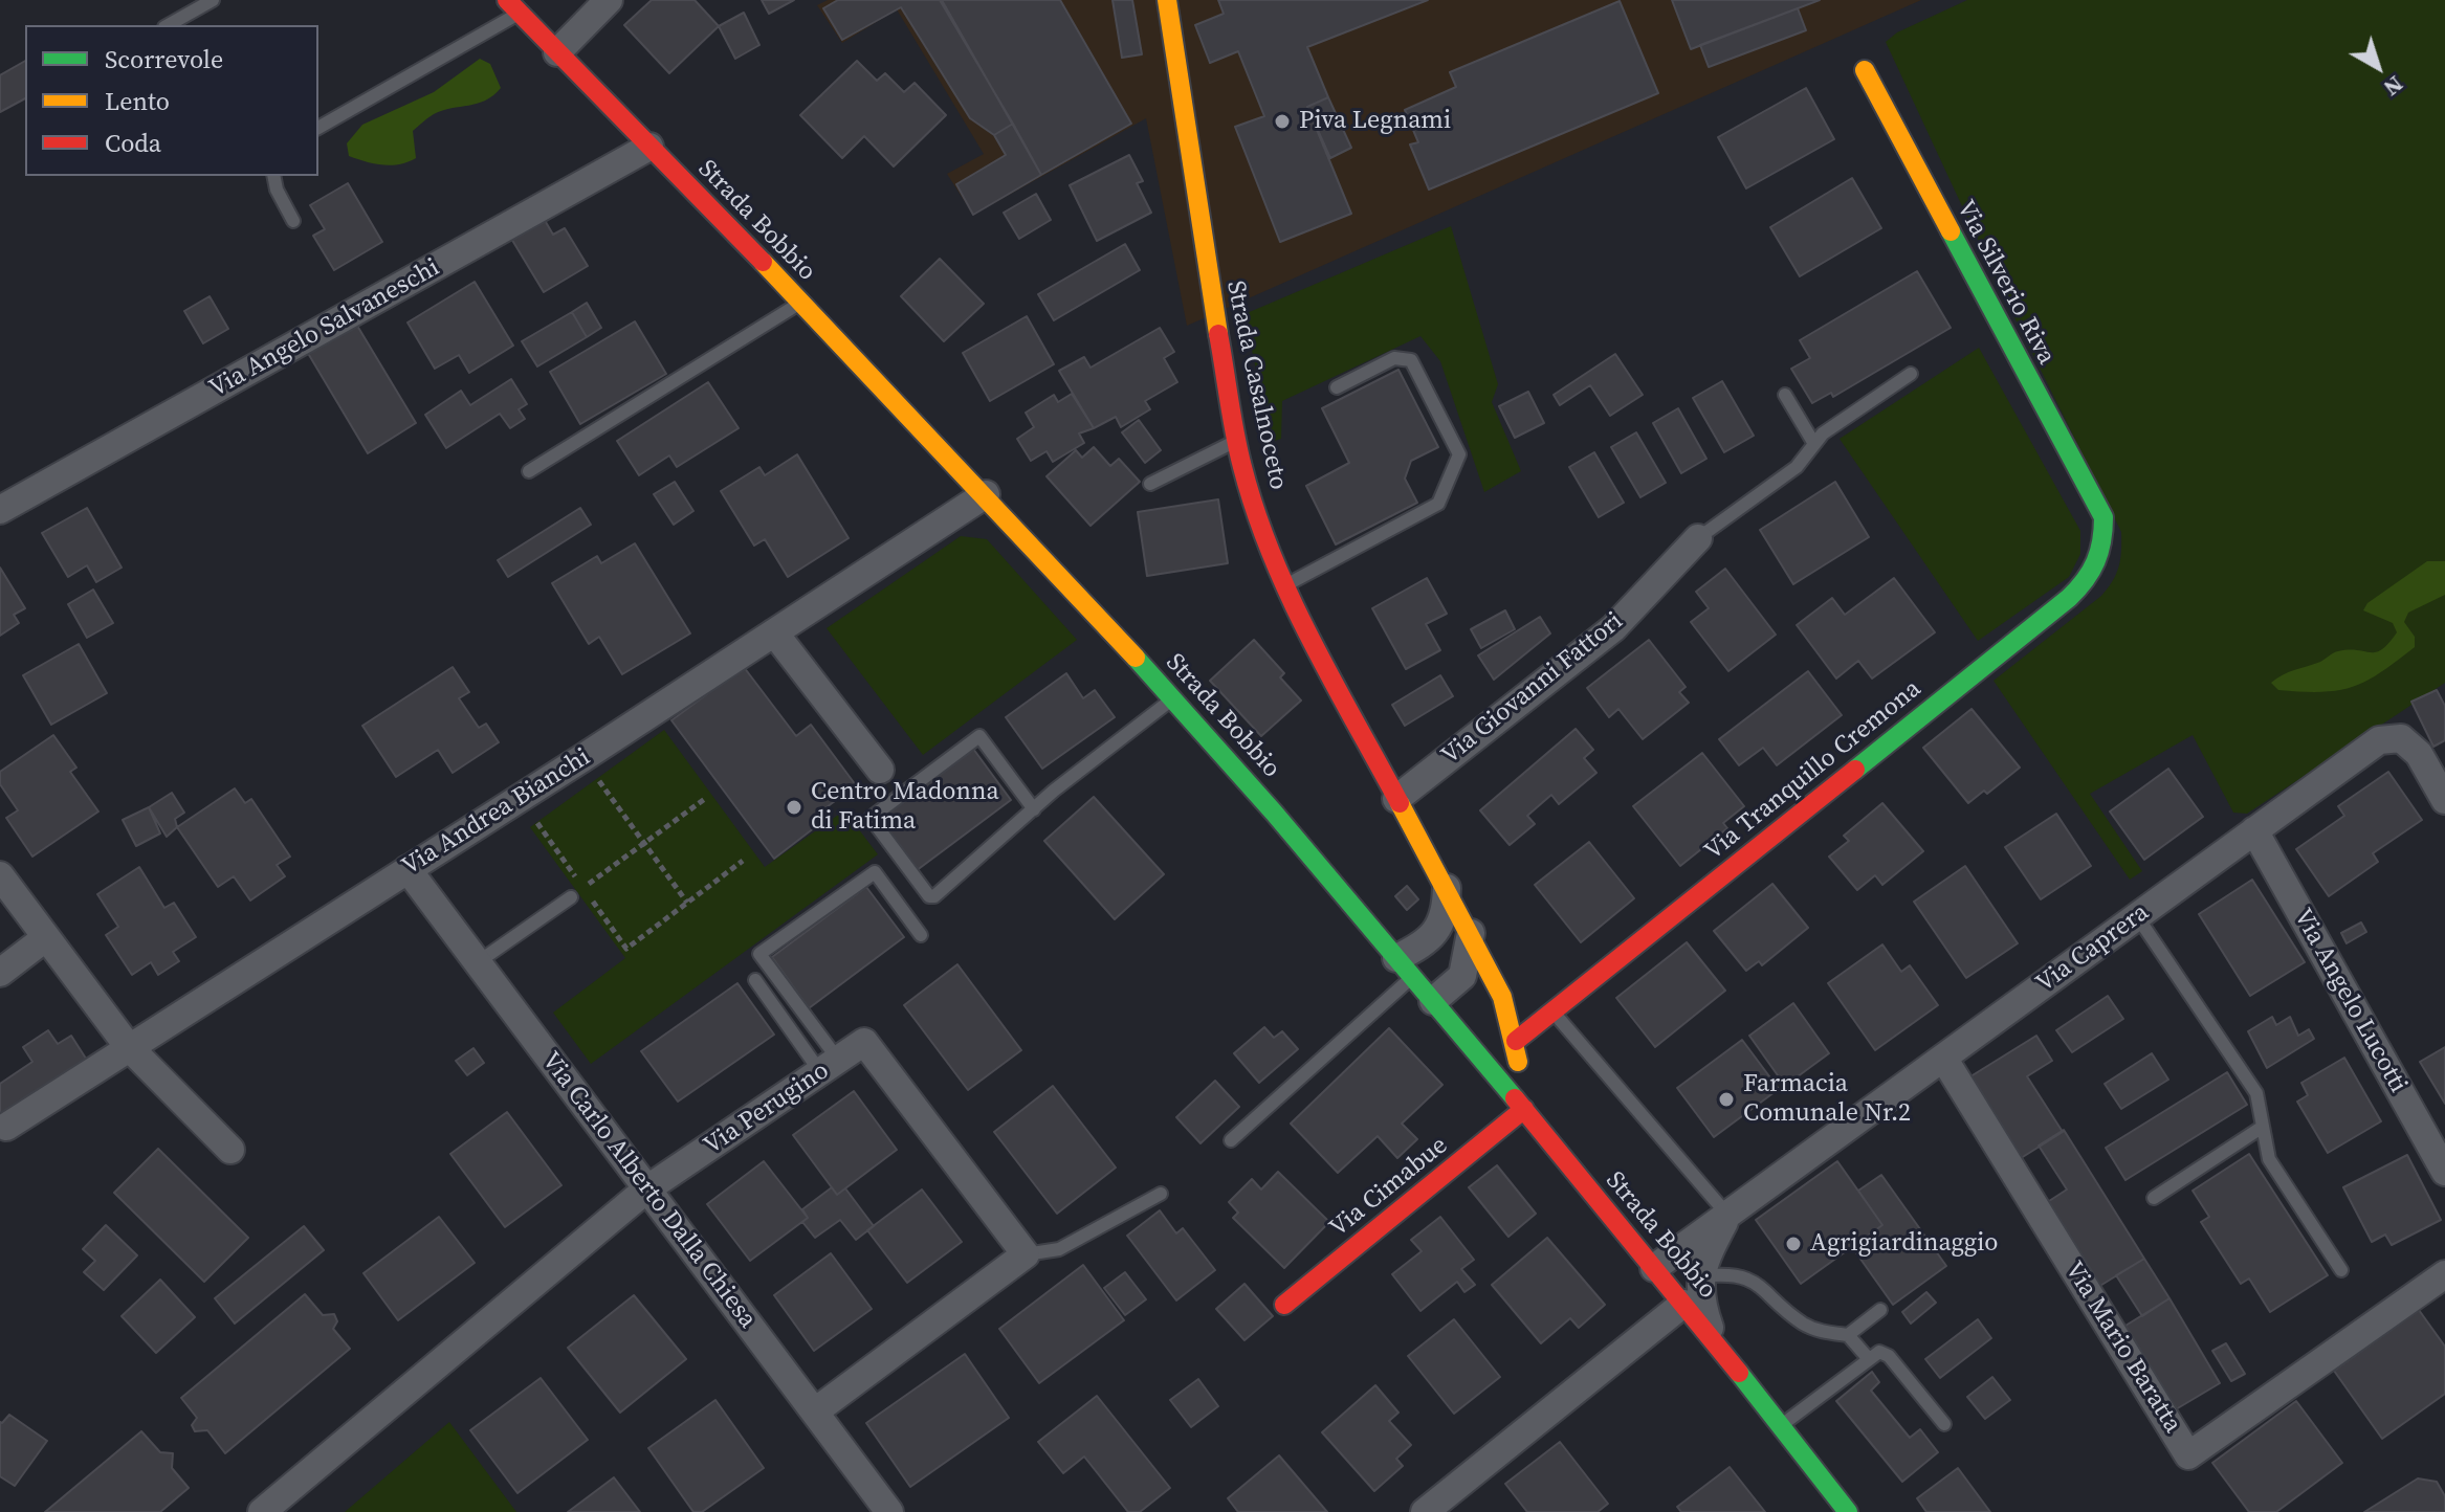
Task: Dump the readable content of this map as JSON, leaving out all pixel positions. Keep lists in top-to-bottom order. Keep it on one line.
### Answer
{"streets":{"street":["Strada Bobbio","Via Silverio Riva","Via Angelo Salvaneschi","Strada Casalnoceto","Via Giovanni Fattori","Via Tranquillo Cremona","Via Andrea Bianchi","Via Caprera","Via Angelo Lucotti","Via Perugino","Via Cimabue","Via Carlo Alberto Dalla Chiesa","Via Mario Baratta"]},"crossings":[["Strada Bobbio","Via Angelo Salvaneschi"],["Strada Bobbio","Strada Casalnoceto"],["Strada Bobbio","Via Andrea Bianchi"],["Strada Bobbio","Via Caprera"],["Strada Bobbio","Via Cimabue"],["Via Silverio Riva","Via Tranquillo Cremona"],["Strada Casalnoceto","Via Giovanni Fattori"],["Strada Casalnoceto","Via Tranquillo Cremona"],["Strada Casalnoceto","Via Cimabue"],["Via Andrea Bianchi","Via Carlo Alberto Dalla Chiesa"],["Via Caprera","Via Angelo Lucotti"],["Via Caprera","Via Mario Baratta"],["Via Perugino","Via Carlo Alberto Dalla Chiesa"]],"places":["Piva Legnami","Centro Madonna di Fatima","Farmacia Comunale Nr.2","Agrigiardinaggio"],"legend":["Scorrevole","Lento","Coda"],"north":"bottom right"}
